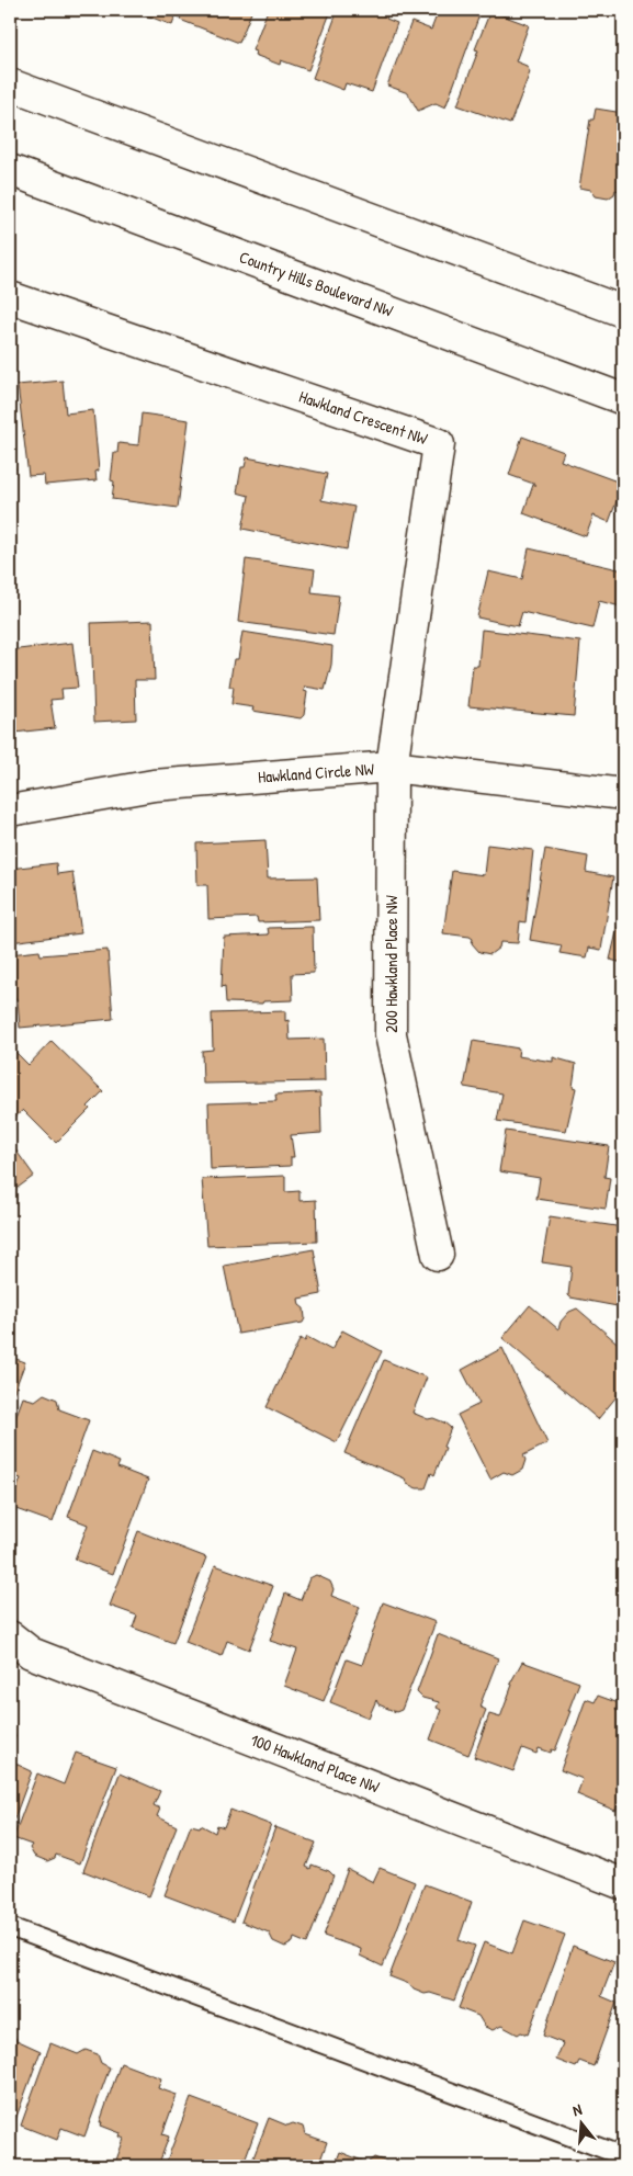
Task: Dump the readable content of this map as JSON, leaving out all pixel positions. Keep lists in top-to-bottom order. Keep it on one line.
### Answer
{"streets":{"street":["Country Hills Boulevard NW","Hawkland Crescent NW","Hawkland Circle NW","200 Hawkland Place NW","100 Hawkland Place NW"]},"crossings":[["Hawkland Crescent NW","Hawkland Circle NW"],["Hawkland Crescent NW","200 Hawkland Place NW"],["Hawkland Circle NW","200 Hawkland Place NW"]],"north":"top"}
